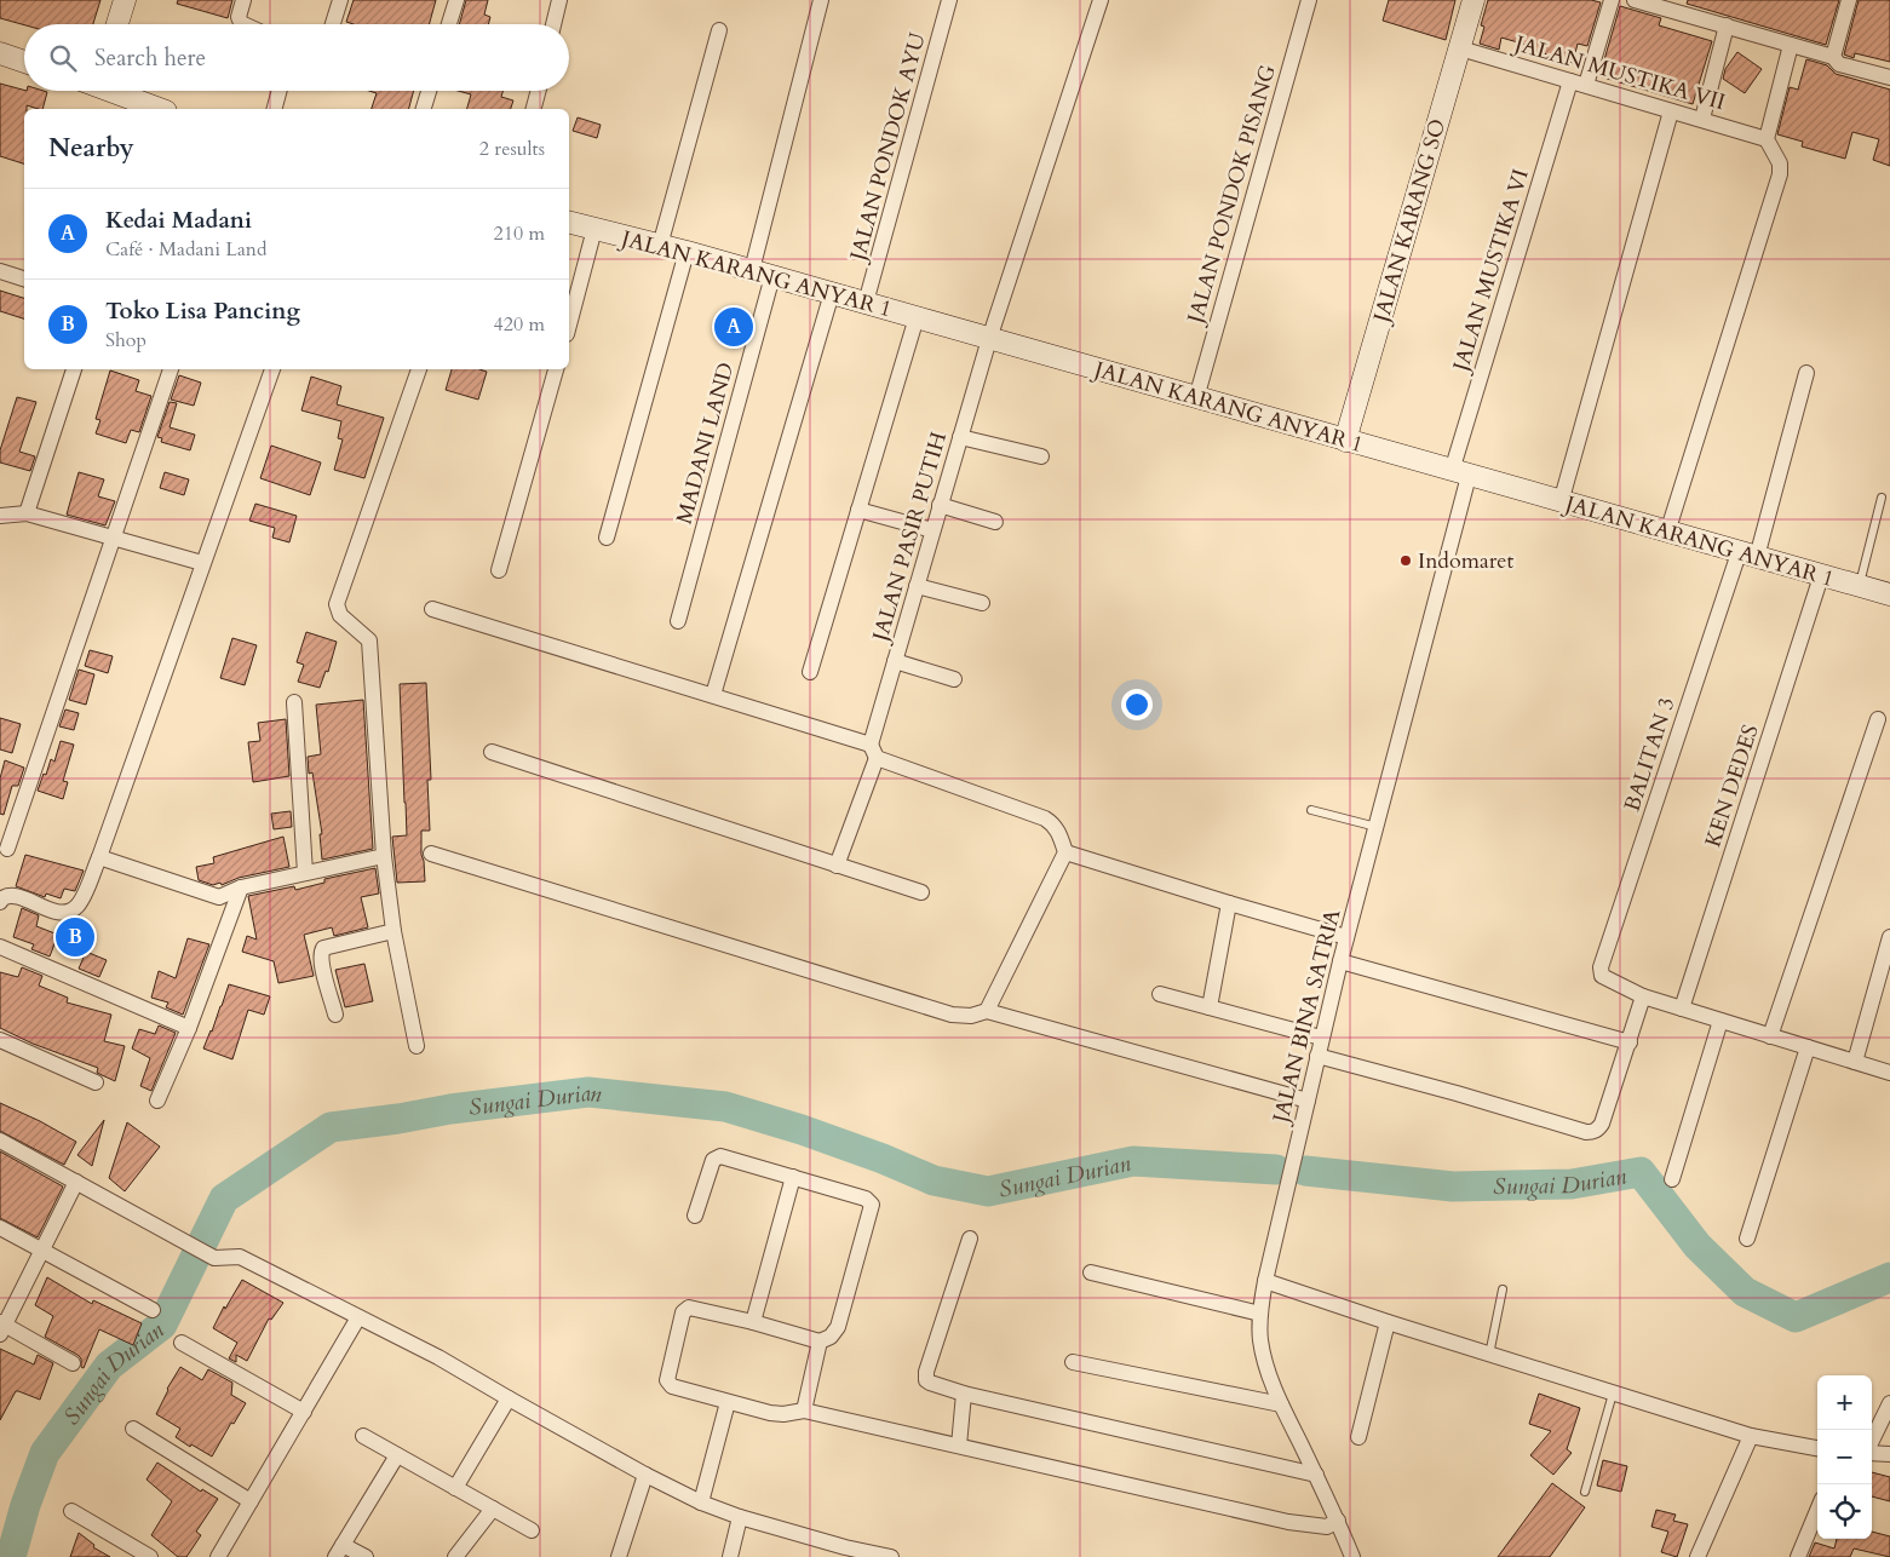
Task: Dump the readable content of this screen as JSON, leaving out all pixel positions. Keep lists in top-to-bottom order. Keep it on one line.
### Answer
{"streets":{"main road":["JALAN KARANG SO","JALAN KARANG ANYAR 1"],"street":["JALAN MUSTIKA VII","JALAN PONDOK AYU","JALAN PONDOK PISANG","JALAN MUSTIKA VI","MADANI LAND","JALAN PASIR PUTIH","BALITAN 3","KEN DEDES","JALAN BINA SATRIA"]},"crossings":[["JALAN MUSTIKA VII","JALAN KARANG SO"],["JALAN MUSTIKA VII","JALAN MUSTIKA VI"],["JALAN PONDOK AYU","JALAN KARANG ANYAR 1"],["JALAN PONDOK PISANG","JALAN KARANG ANYAR 1"],["JALAN KARANG SO","JALAN KARANG ANYAR 1"],["JALAN MUSTIKA VI","JALAN KARANG ANYAR 1"],["JALAN MUSTIKA VI","JALAN BINA SATRIA"],["JALAN KARANG ANYAR 1","MADANI LAND"],["JALAN KARANG ANYAR 1","JALAN PASIR PUTIH"],["JALAN KARANG ANYAR 1","BALITAN 3"],["JALAN KARANG ANYAR 1","KEN DEDES"],["JALAN KARANG ANYAR 1","JALAN BINA SATRIA"]],"water":["Sungai Durian"],"places":["Indomaret"],"page":{"search":"Search here","heading":["Nearby","2 results"],"list":[{"mark":"A","name":"Kedai Madani","note":"Café · Madani Land","value":"210 m"},{"mark":"B","name":"Toko Lisa Pancing","note":"Shop","value":"420 m"}],"pins":["A","B"],"map_buttons":["+","−"]}}
